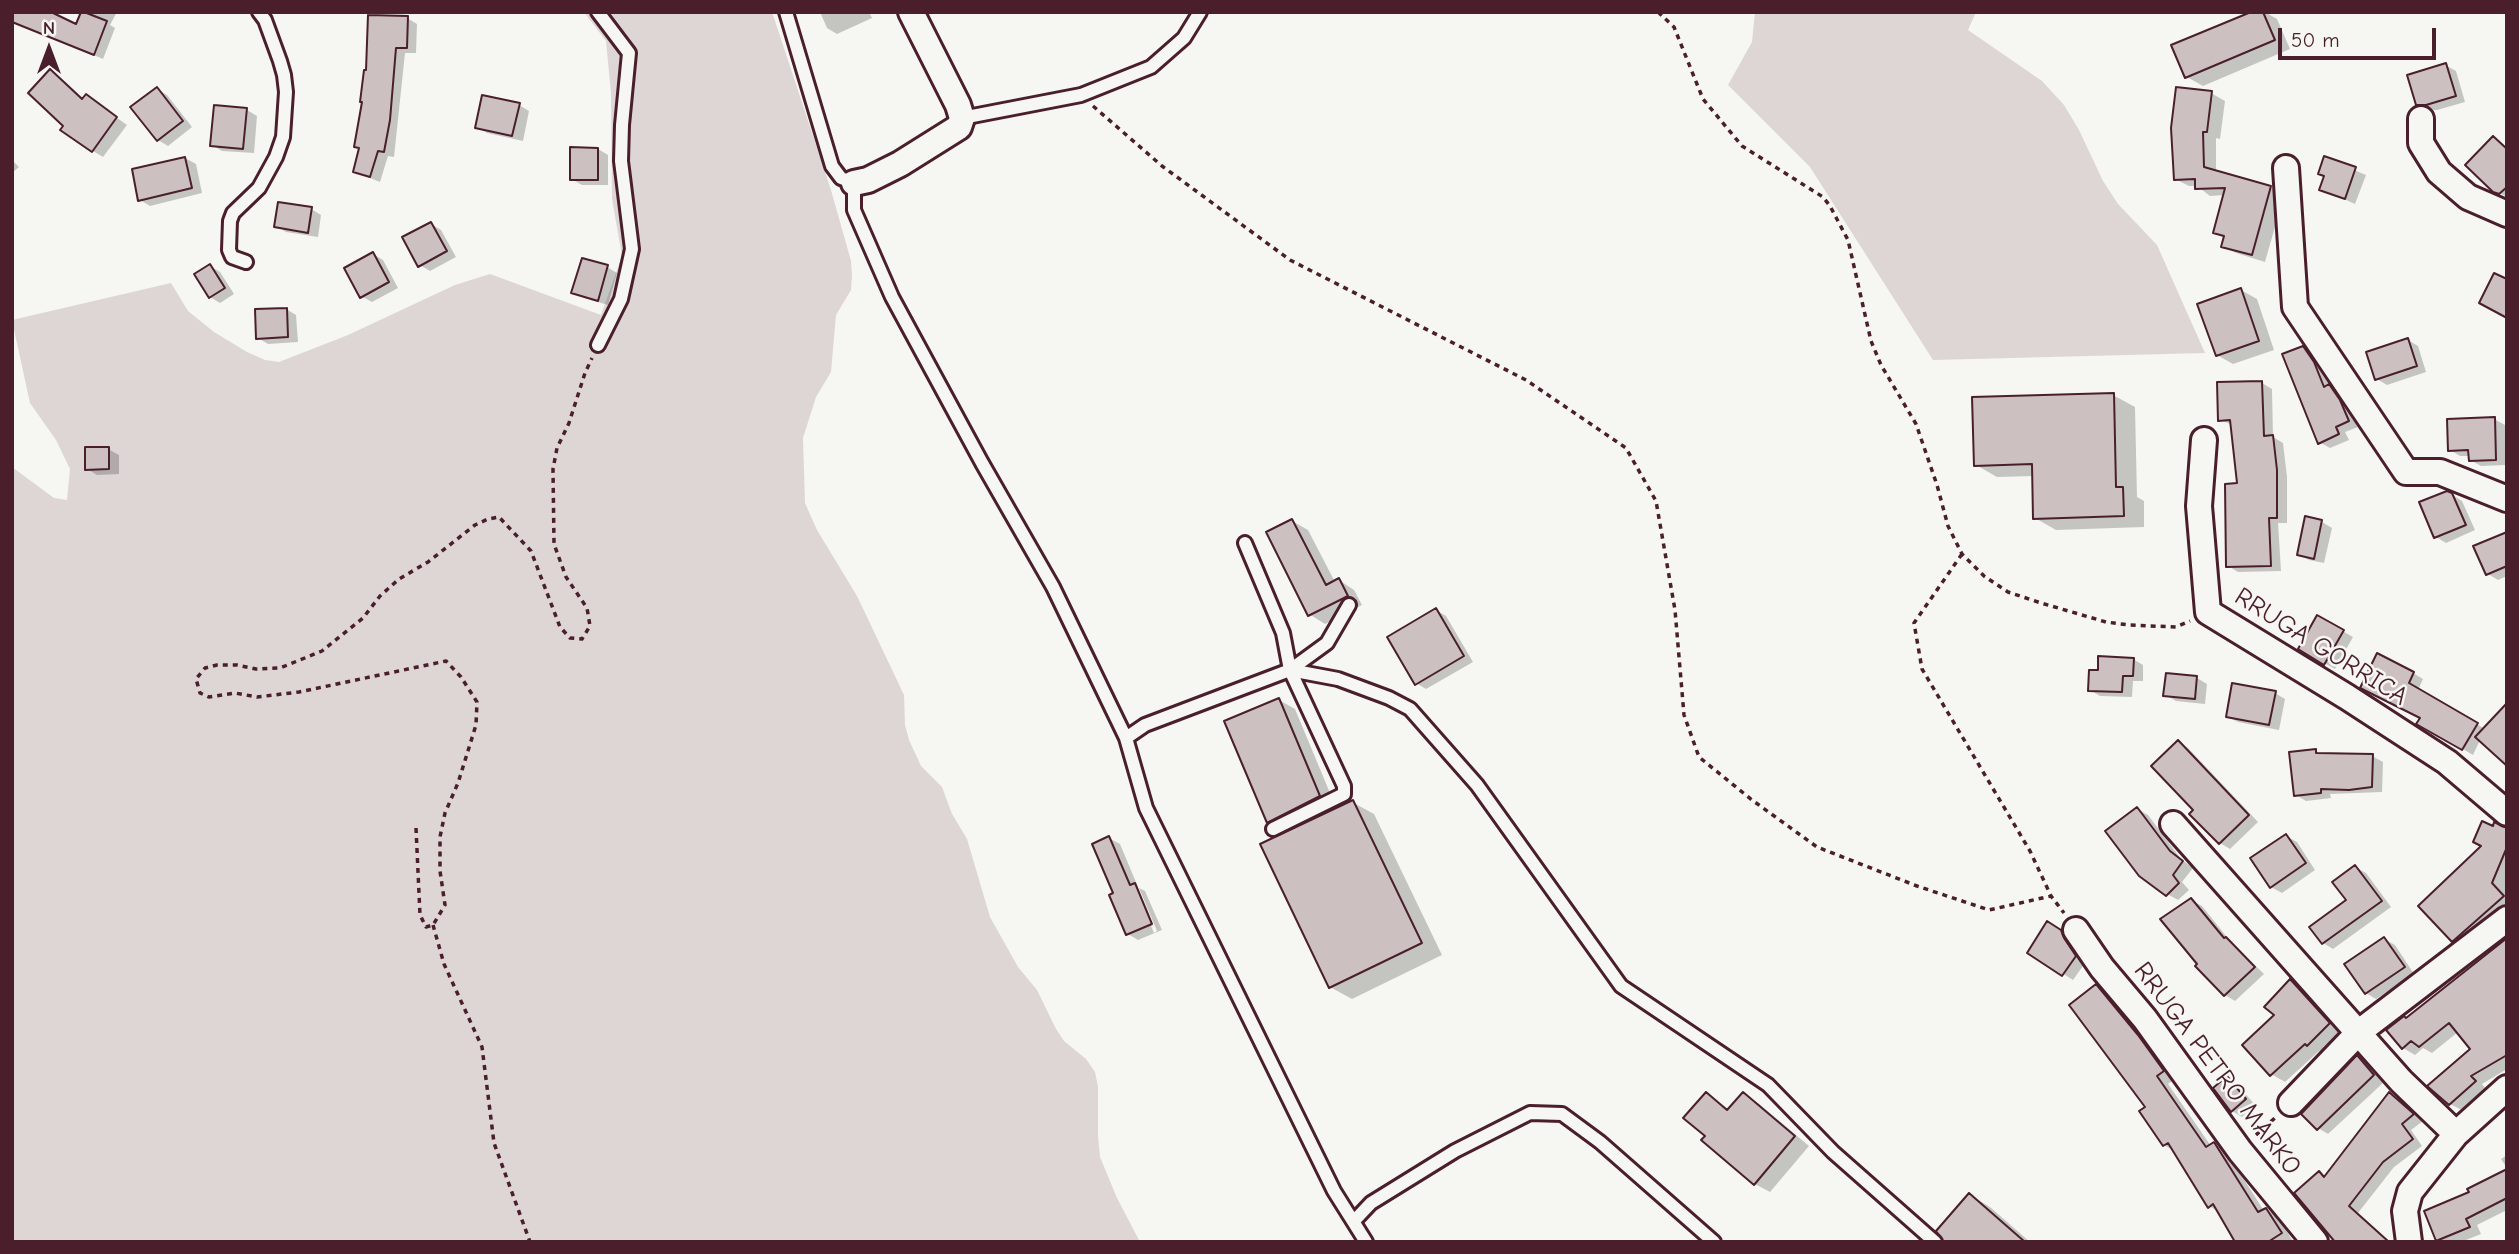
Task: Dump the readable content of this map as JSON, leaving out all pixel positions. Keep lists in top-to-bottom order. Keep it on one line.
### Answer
{"streets":{"street":["RRUGA GORRICA","RRUGA PETRO MARKO"]},"scale_bar":"50 m","north":"top"}
